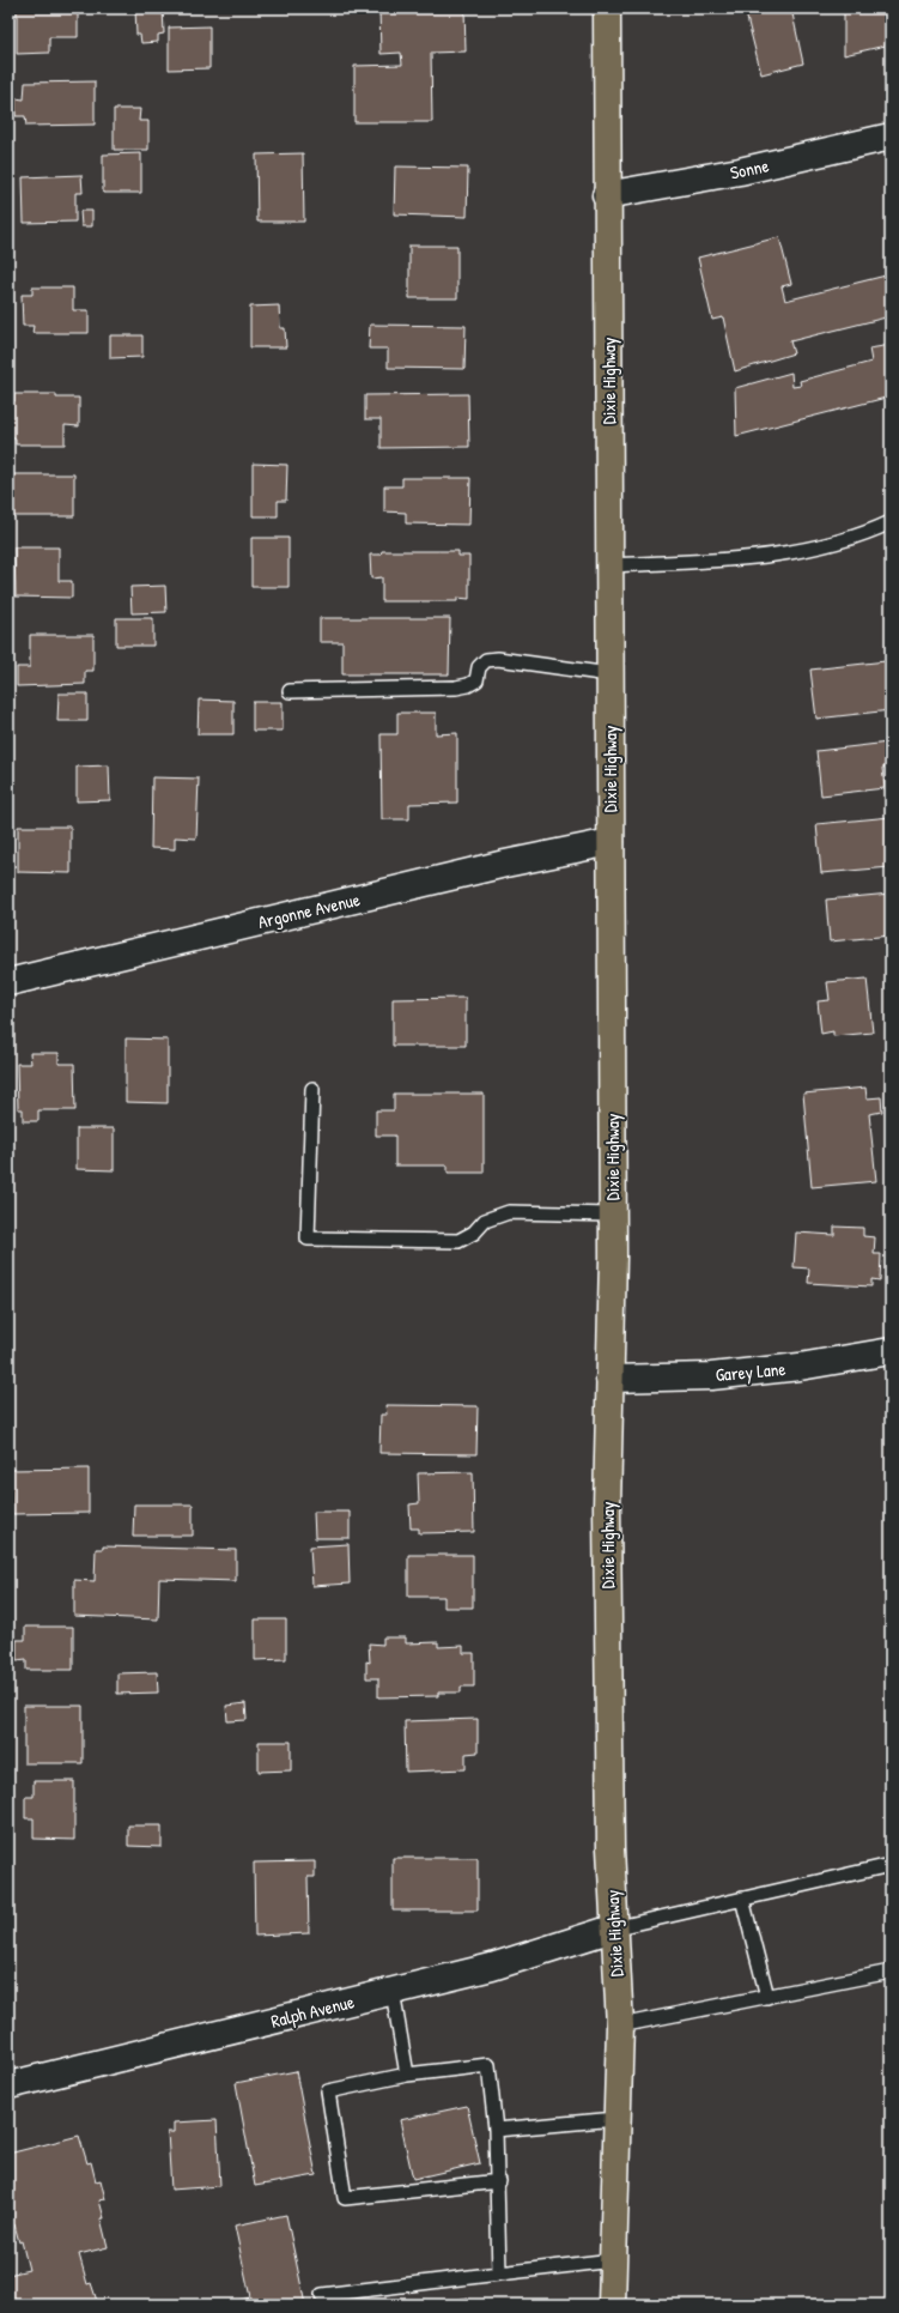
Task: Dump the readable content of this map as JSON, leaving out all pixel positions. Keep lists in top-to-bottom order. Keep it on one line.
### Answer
{"streets":{"main road":["Dixie Highway"],"street":["Sonne","Argonne Avenue","Garey Lane","Ralph Avenue"]},"crossings":[["Sonne","Dixie Highway"],["Dixie Highway","Argonne Avenue"],["Dixie Highway","Garey Lane"],["Dixie Highway","Ralph Avenue"]]}
